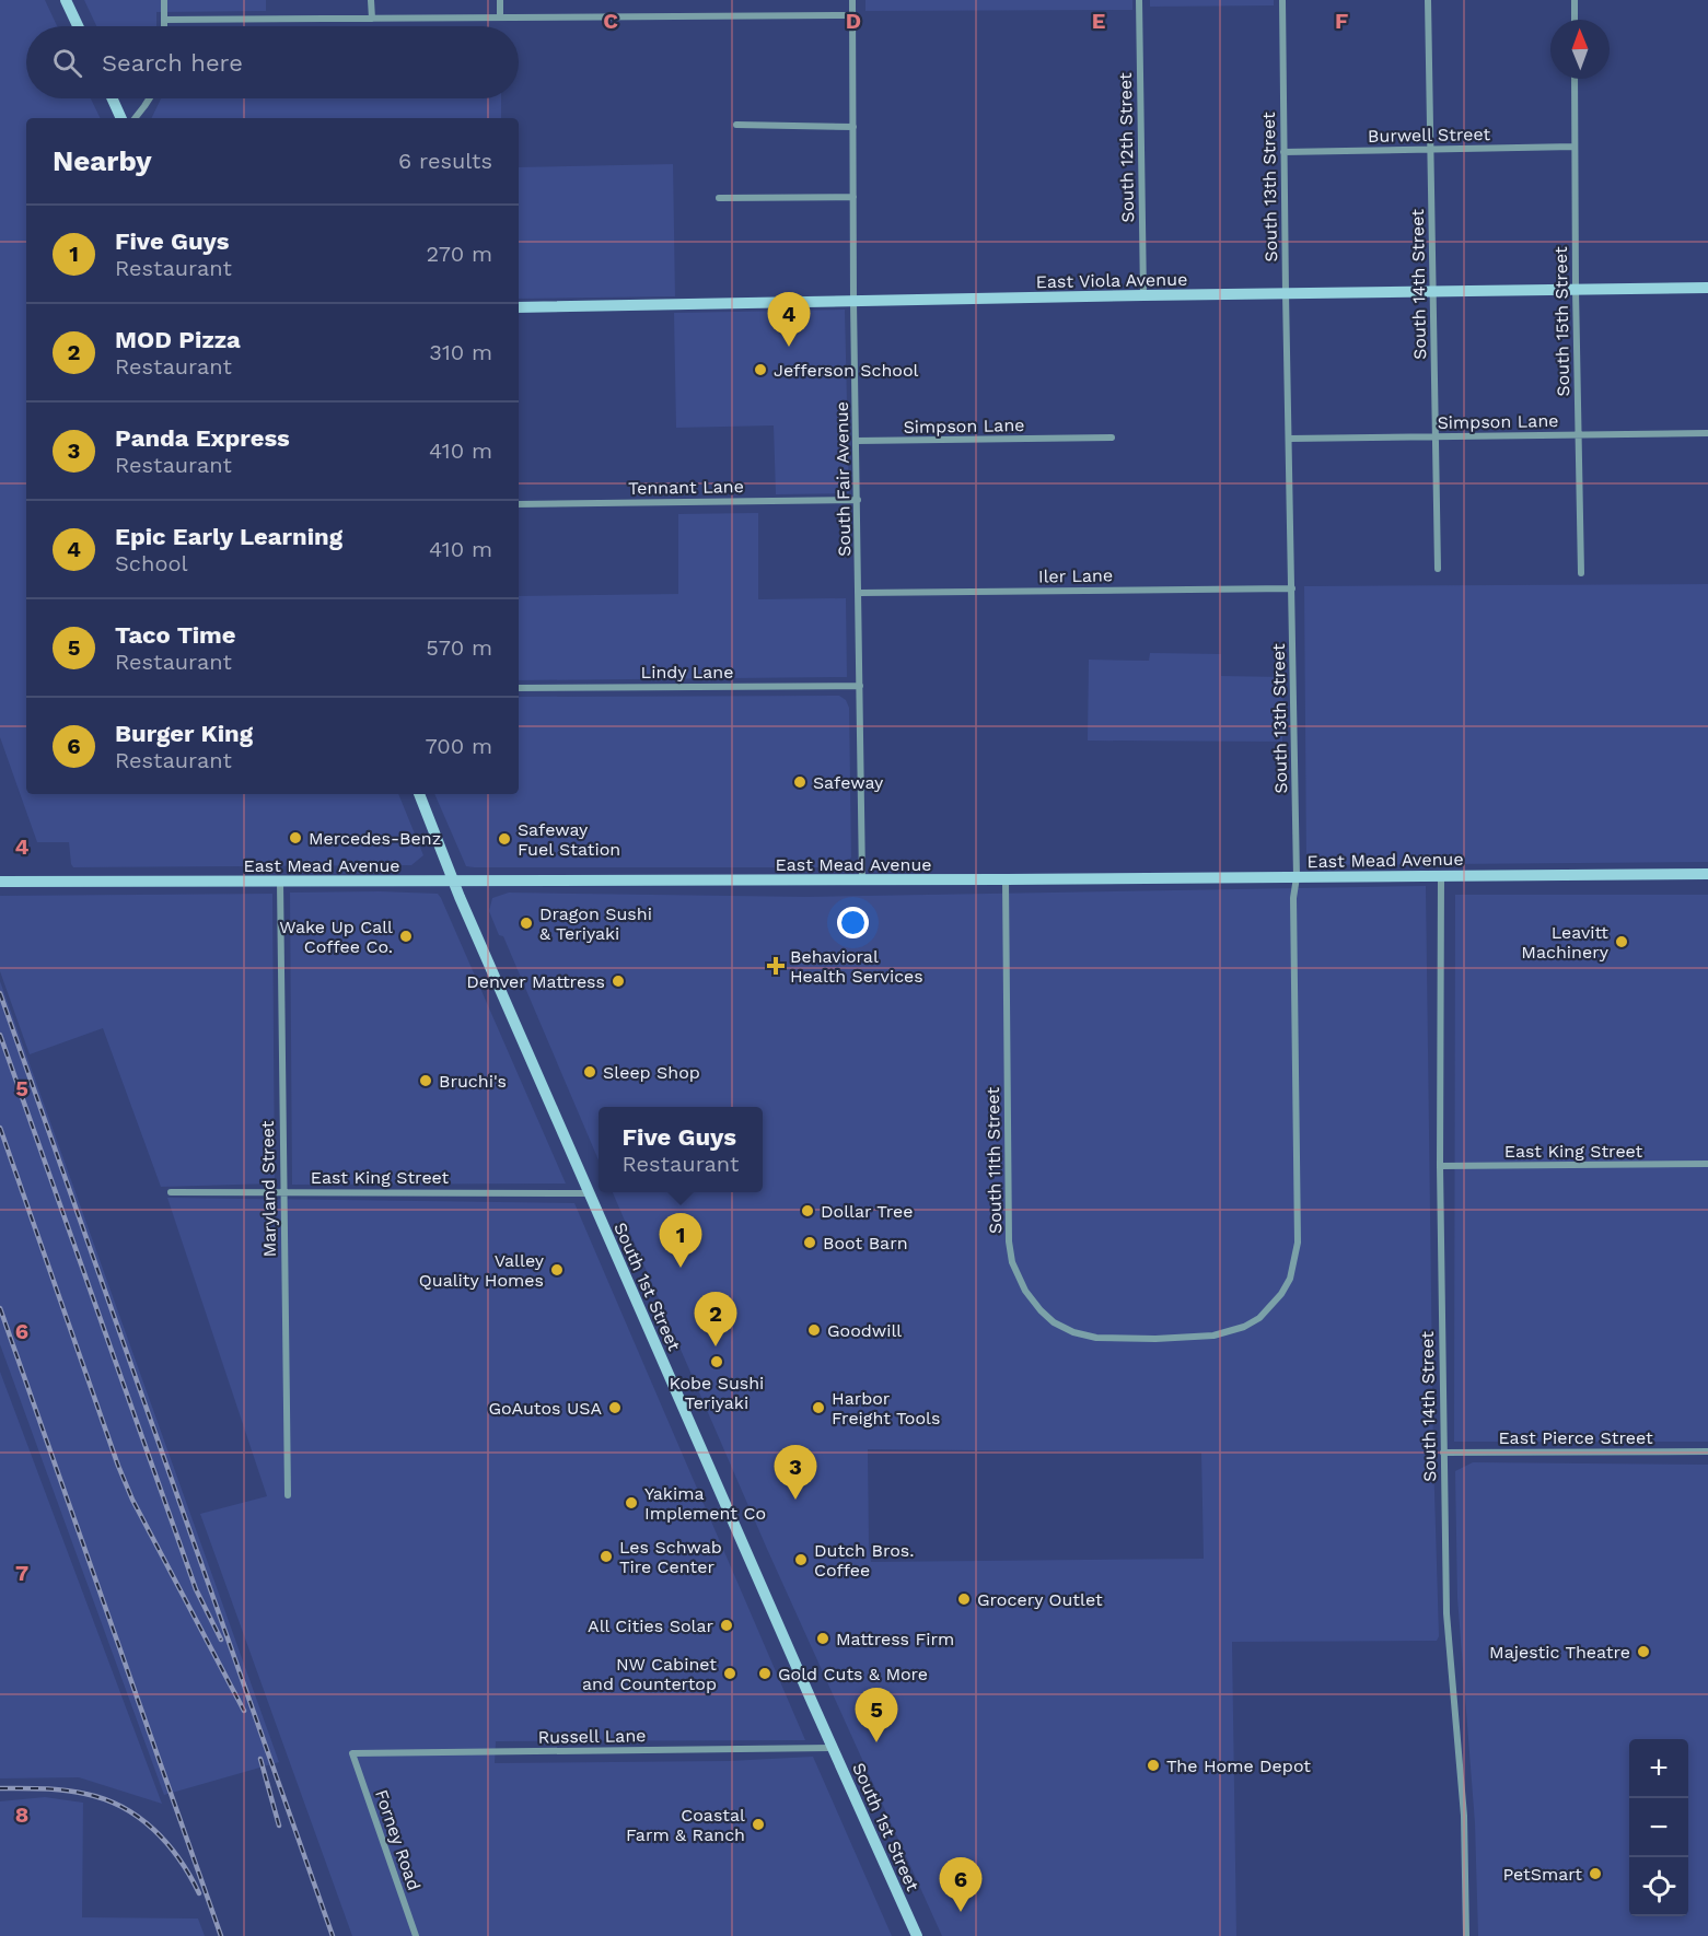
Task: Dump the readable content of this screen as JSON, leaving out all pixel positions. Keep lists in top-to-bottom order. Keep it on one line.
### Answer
{"streets":{"street":["Burwell Street","South 12th Street","South 13th Street","East Viola Avenue","South 14th Street","South 15th Street","Simpson Lane","South Fair Avenue","Tennant Lane","Iler Lane","Lindy Lane","East Mead Avenue","East King Street","South 11th Street","Maryland Street","South 1st Street","East Pierce Street","Russell Lane","Forney Road"]},"crossings":[["Burwell Street","South 13th Street"],["Burwell Street","South 14th Street"],["Burwell Street","South 15th Street"],["South 12th Street","East Viola Avenue"],["South 13th Street","East Viola Avenue"],["South 13th Street","Simpson Lane"],["South 13th Street","Iler Lane"],["South 13th Street","East Mead Avenue"],["South 13th Street","South 11th Street"],["East Viola Avenue","South 14th Street"],["East Viola Avenue","South 15th Street"],["East Viola Avenue","South Fair Avenue"],["South 14th Street","Simpson Lane"],["South 14th Street","East Mead Avenue"],["South 14th Street","East King Street"],["South 14th Street","East Pierce Street"],["South 15th Street","Simpson Lane"],["Simpson Lane","South Fair Avenue"],["South Fair Avenue","Tennant Lane"],["South Fair Avenue","Iler Lane"],["South Fair Avenue","Lindy Lane"],["South Fair Avenue","East Mead Avenue"],["East Mead Avenue","South 11th Street"],["East Mead Avenue","Maryland Street"],["East Mead Avenue","South 1st Street"],["East King Street","Maryland Street"],["East King Street","South 1st Street"],["South 1st Street","Russell Lane"],["Russell Lane","Forney Road"]],"places":{"other":["Jefferson School","Safeway","Mercedes-Benz","Safeway Fuel Station","Dragon Sushi & Teriyaki","Wake Up Call Coffee Co.","Leavitt Machinery","Denver Mattress","Sleep Shop","Bruchi's","Dollar Tree","Boot Barn","Valley Quality Homes","Goodwill","Kobe Sushi Teriyaki","GoAutos USA","Harbor Freight Tools","Yakima Implement Co","Les Schwab Tire Center","Dutch Bros. Coffee","Grocery Outlet","All Cities Solar","Mattress Firm","Majestic Theatre","NW Cabinet and Countertop","Gold Cuts & More","The Home Depot","Coastal Farm & Ranch","PetSmart"],"health":["Behavioral Health Services"]},"north":"top","page":{"search":"Search here","heading":["Nearby","6 results"],"list":[{"mark":"1","name":"Five Guys","note":"Restaurant","value":"270 m"},{"mark":"2","name":"MOD Pizza","note":"Restaurant","value":"310 m"},{"mark":"3","name":"Panda Express","note":"Restaurant","value":"410 m"},{"mark":"4","name":"Epic Early Learning","note":"School","value":"410 m"},{"mark":"5","name":"Taco Time","note":"Restaurant","value":"570 m"},{"mark":"6","name":"Burger King","note":"Restaurant","value":"700 m"}],"pins":["4","1","2","3","5","6"],"popup":["Five Guys","Restaurant"],"map_buttons":["+","−"]},"grid":{"columns":["C","D","E","F"],"rows":["4","5","6","7","8"]}}
